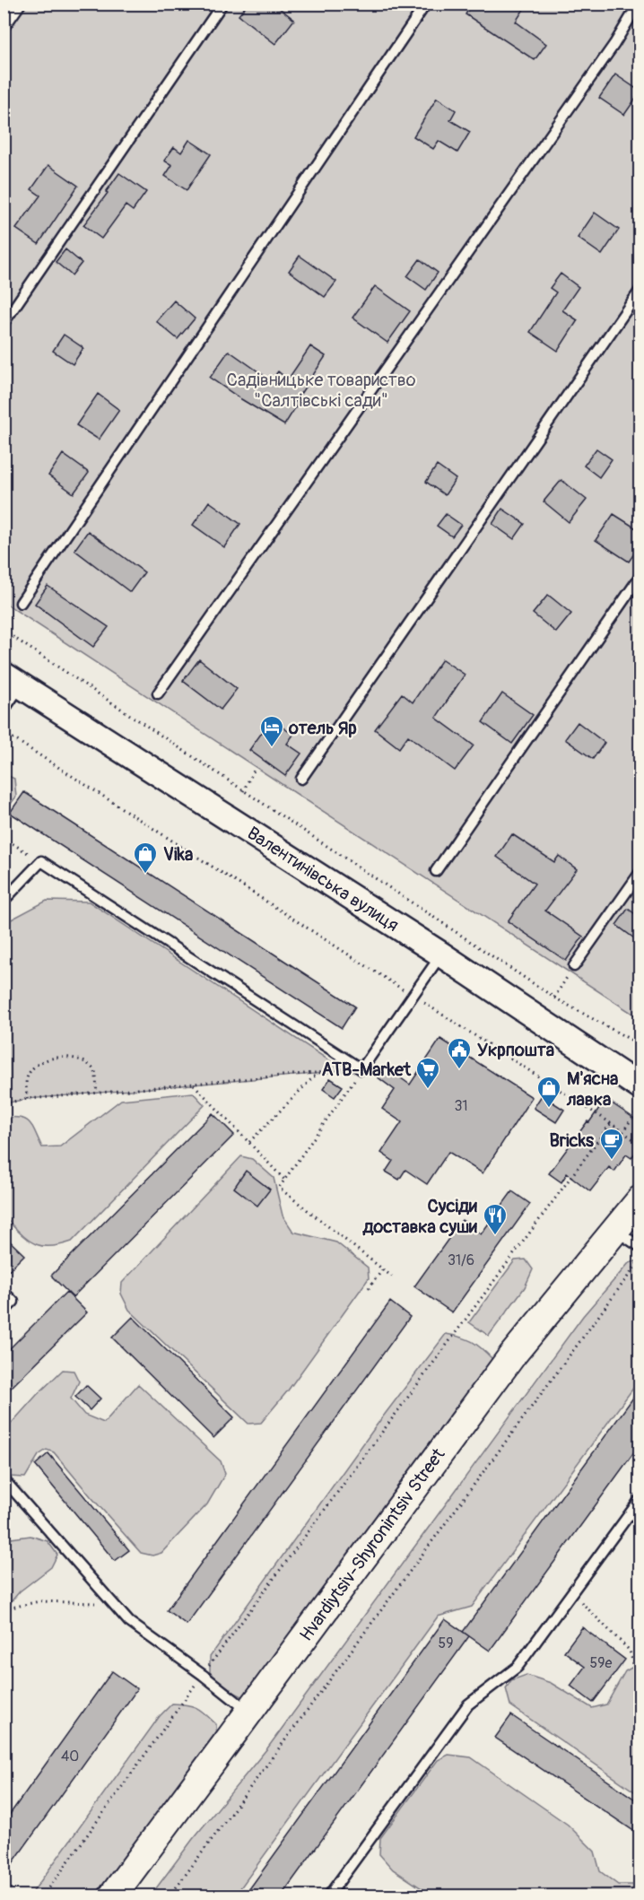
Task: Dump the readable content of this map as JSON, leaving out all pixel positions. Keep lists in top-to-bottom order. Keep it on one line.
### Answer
{"streets":{"main road":["Hvardiytsiv-Shyronintsiv Street"],"street":["Валентинівська вулиця"]},"parks":["Садівницьке товариство \"Салтівські сади\""],"places":{"hotel":["отель Яр"],"shop":["Vika","М'ясна лавка"],"public building":["Укрпошта"],"supermarket":["ATB-Market"],"cafe":["Bricks"],"restaurant":["Сусіди доставка суши"]},"house_numbers":["31","31/6","59","59е","40"]}
